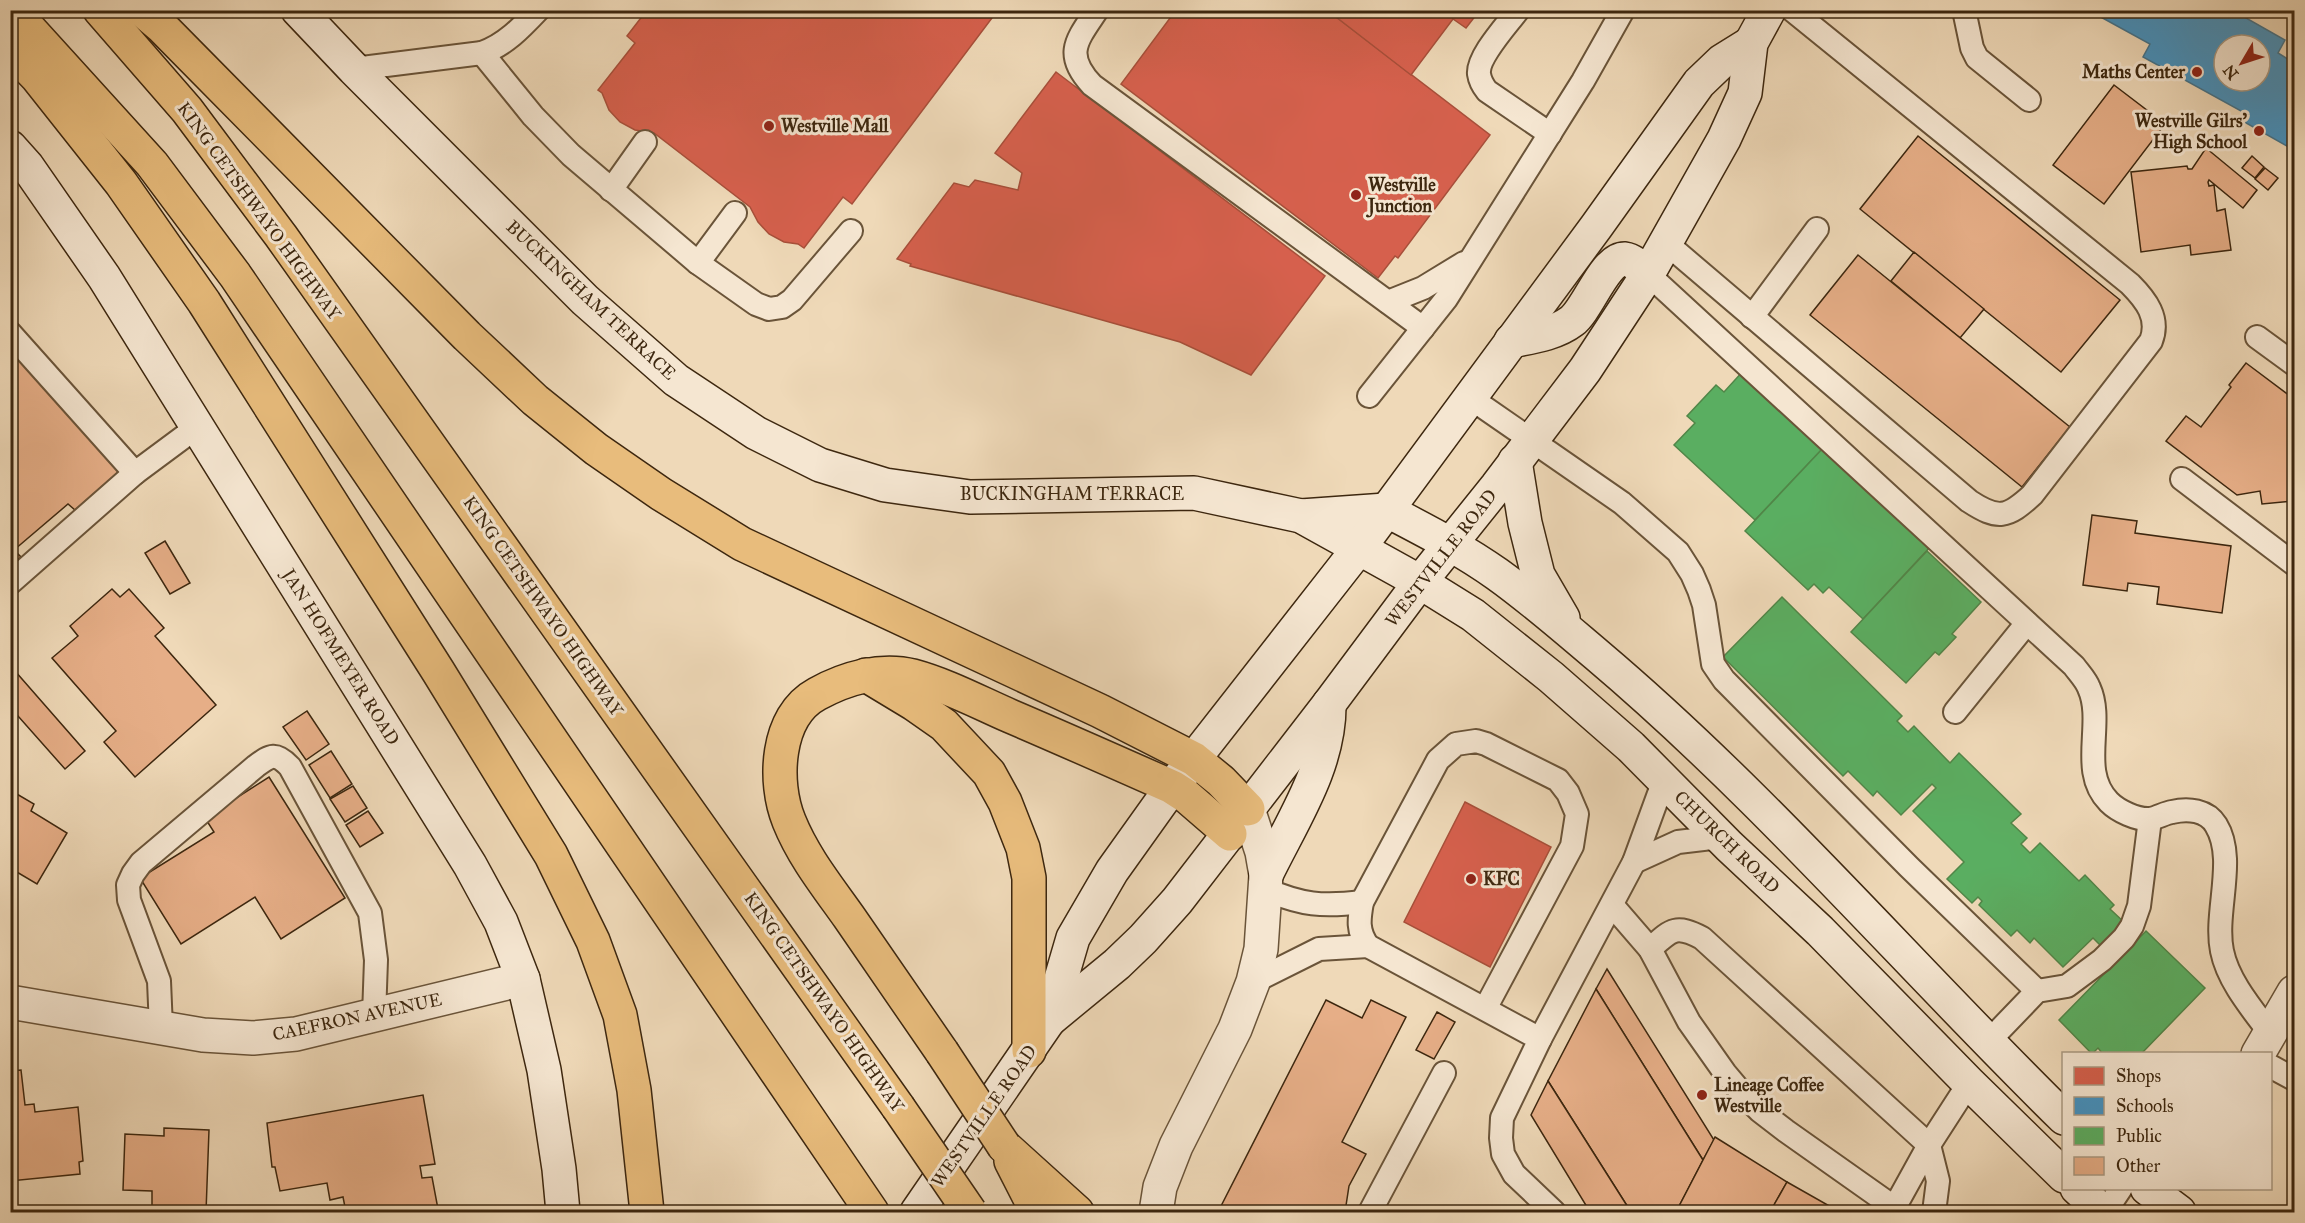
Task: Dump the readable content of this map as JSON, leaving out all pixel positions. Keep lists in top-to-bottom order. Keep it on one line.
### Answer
{"streets":{"highway":["KING CETSHWAYO HIGHWAY"],"street":["BUCKINGHAM TERRACE","WESTVILLE ROAD","JAN HOFMEYER ROAD","CHURCH ROAD","CAEFRON AVENUE"]},"crossings":[["BUCKINGHAM TERRACE","WESTVILLE ROAD"],["BUCKINGHAM TERRACE","CHURCH ROAD"],["WESTVILLE ROAD","CHURCH ROAD"],["JAN HOFMEYER ROAD","CAEFRON AVENUE"]],"places":["Maths Center","Westville Mall","Westville Gilrs' High School","Westville Junction","KFC","Lineage Coffee Westville"],"legend":["Shops","Schools","Public","Other"],"north":"bottom left"}
